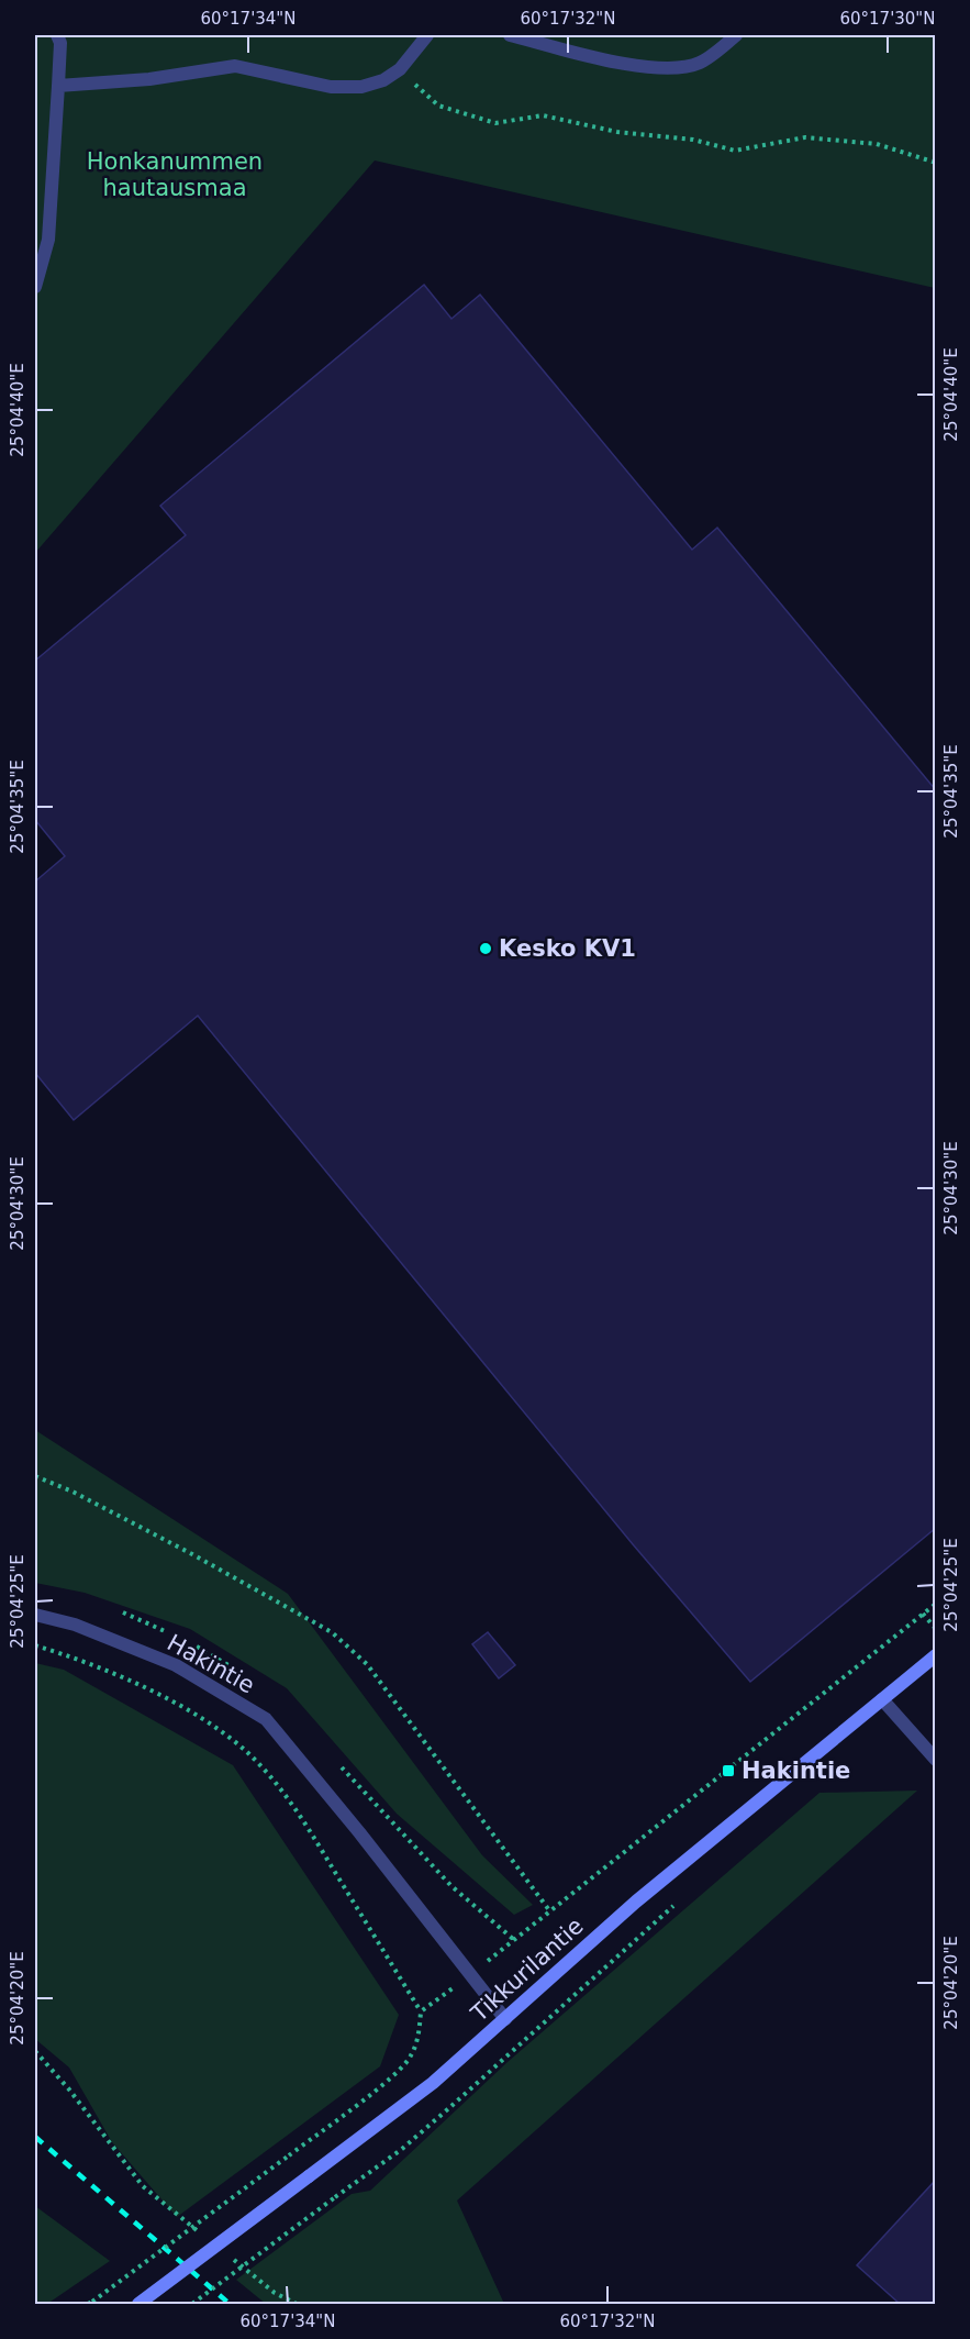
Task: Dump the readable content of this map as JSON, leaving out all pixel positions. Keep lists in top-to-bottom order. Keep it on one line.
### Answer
{"streets":{"main road":["Tikkurilantie"],"street":["Hakintie"]},"crossings":[["Hakintie","Tikkurilantie"]],"parks":["Honkanummen hautausmaa"],"places":{"other":["Kesko KV1"],"transit":["Hakintie"]},"coordinates":["60°17'34\"N","60°17'32\"N","60°17'30\"N","25°04'40\"E","25°04'35\"E","25°04'30\"E","25°04'25\"E","25°04'20\"E"]}
